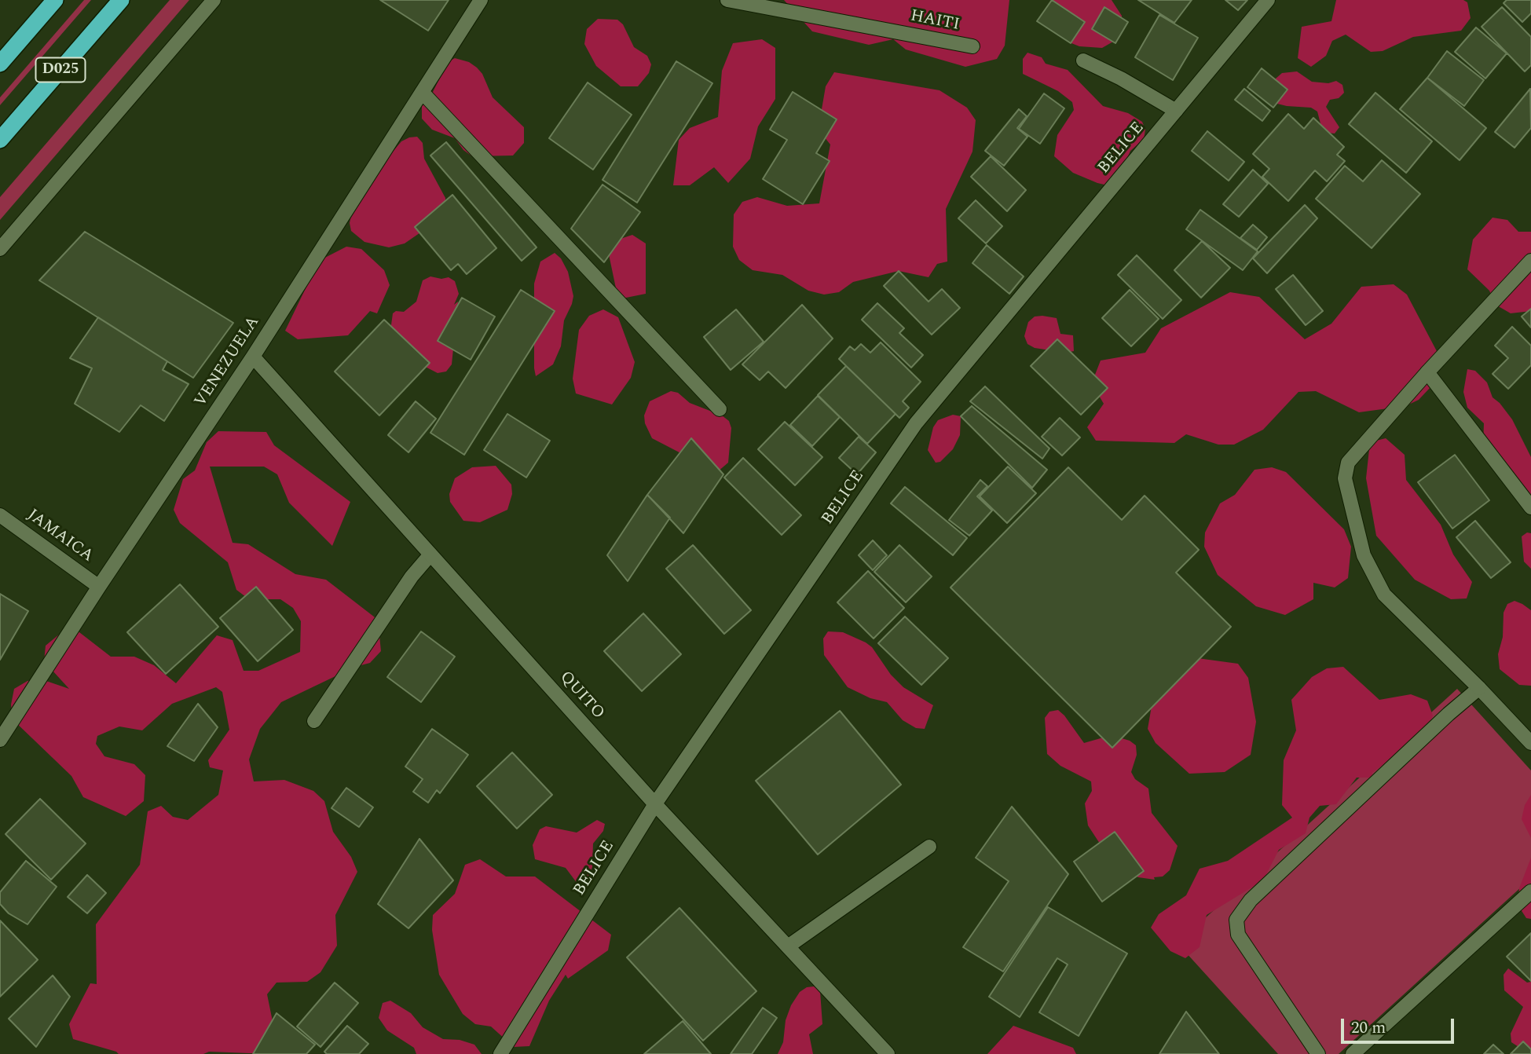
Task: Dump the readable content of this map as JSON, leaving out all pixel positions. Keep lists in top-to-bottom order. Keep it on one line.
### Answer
{"streets":{"highway":["D025"],"street":["HAITI","BELICE","VENEZUELA","JAMAICA","QUITO"]},"crossings":[["BELICE","QUITO"],["VENEZUELA","JAMAICA"],["VENEZUELA","QUITO"]],"scale_bar":"20 m"}
